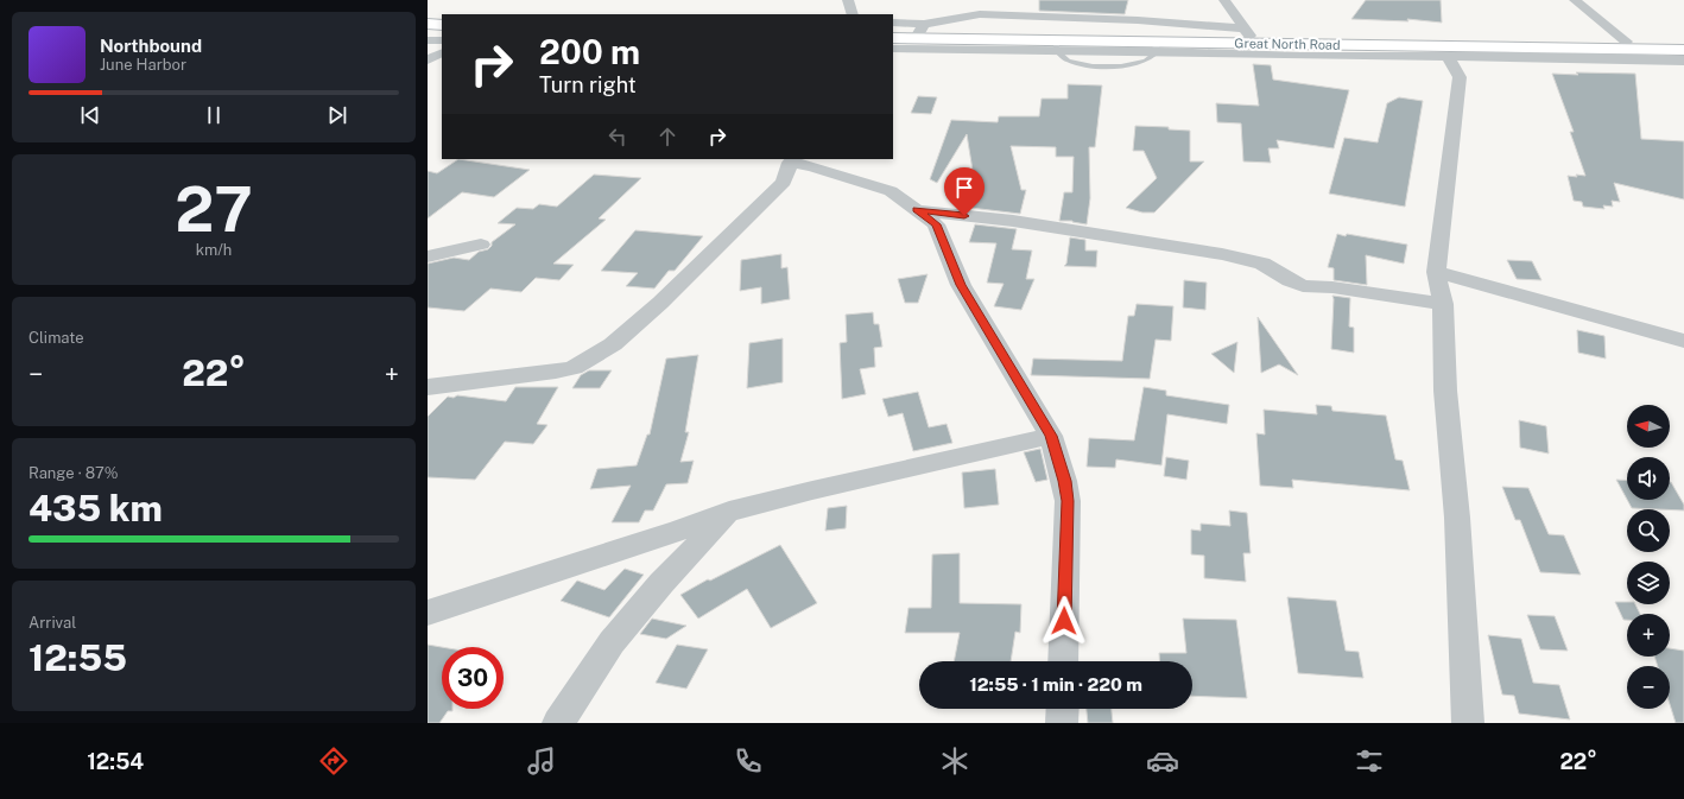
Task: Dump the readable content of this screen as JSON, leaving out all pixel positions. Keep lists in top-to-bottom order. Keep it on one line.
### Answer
{"streets":{"main road":["Great North Road"]},"north":"left","page":{"turn":["200 m","Turn right"],"song":["Northbound","June Harbor"],"tile":[["27","km/h"],"Climate",["Range · 87%","435 km"],["Arrival","12:55"]],"heat":["−","22°","+"],"map_buttons":["+","−"],"limit":"30","trip":"12:55 · 1 min · 220 m","tabs":["12:54","22°"]}}
